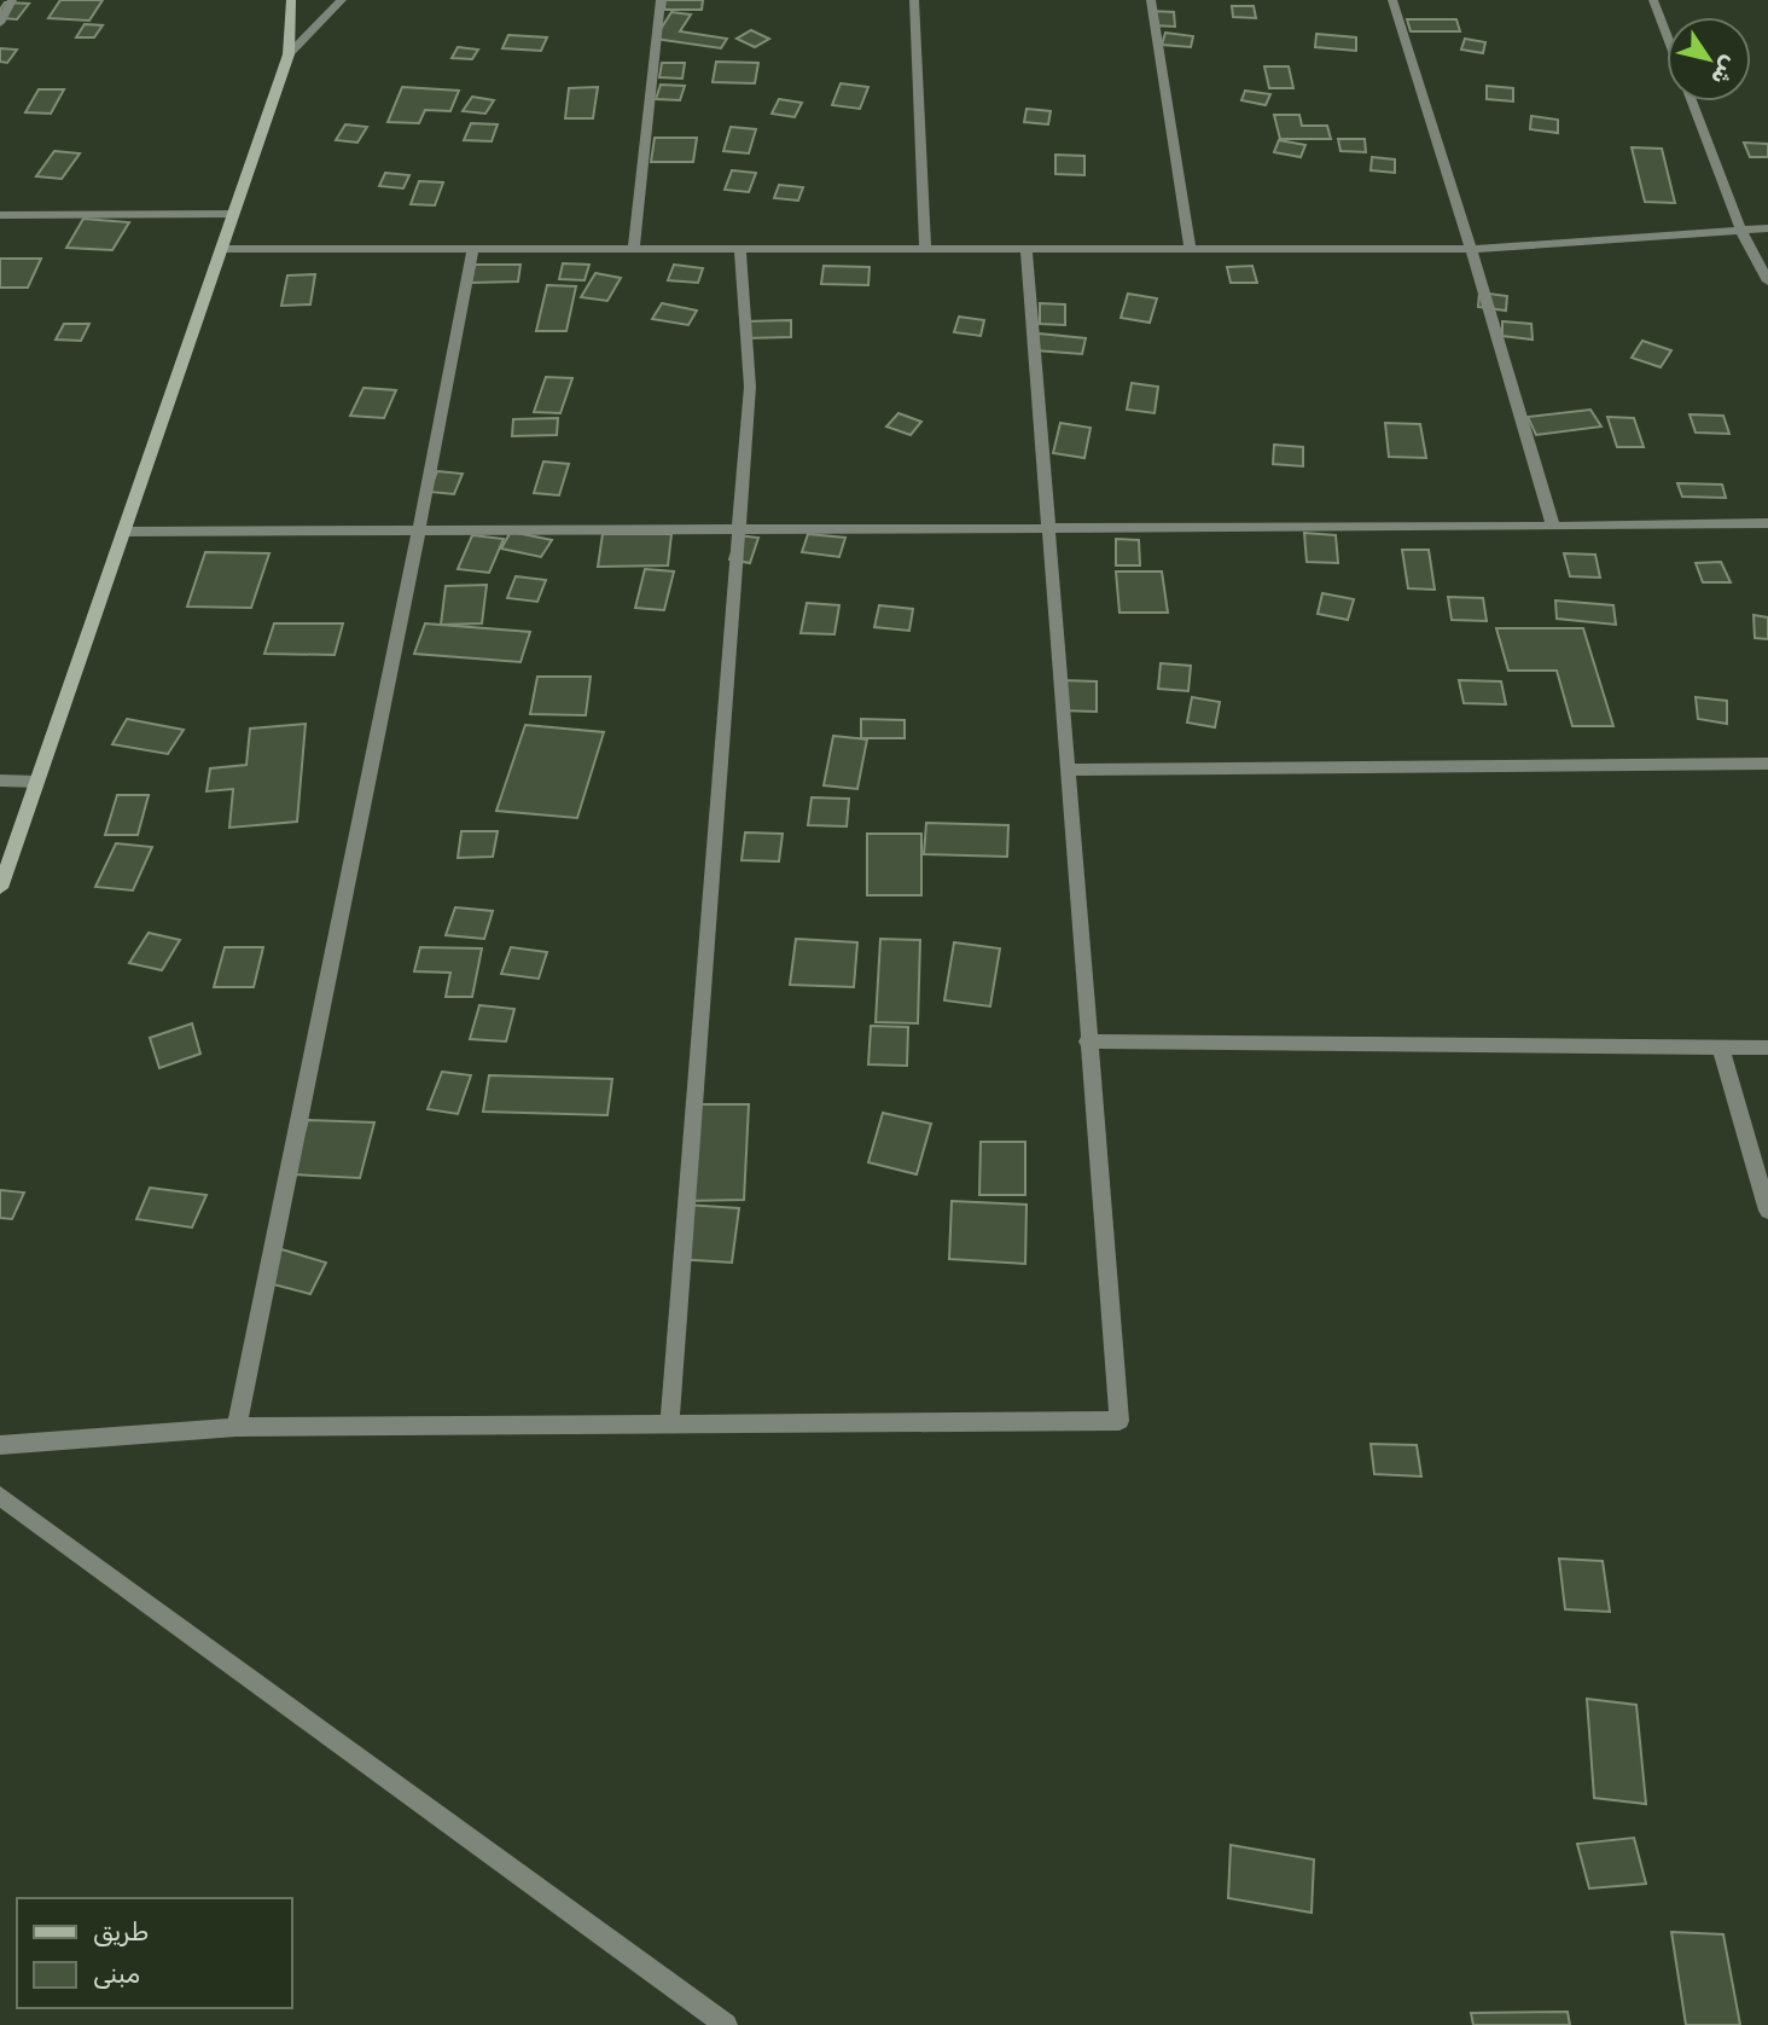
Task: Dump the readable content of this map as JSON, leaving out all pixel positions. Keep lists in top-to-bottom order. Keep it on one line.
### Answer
{"legend":["طريق","مبنى"],"north":"bottom right"}
